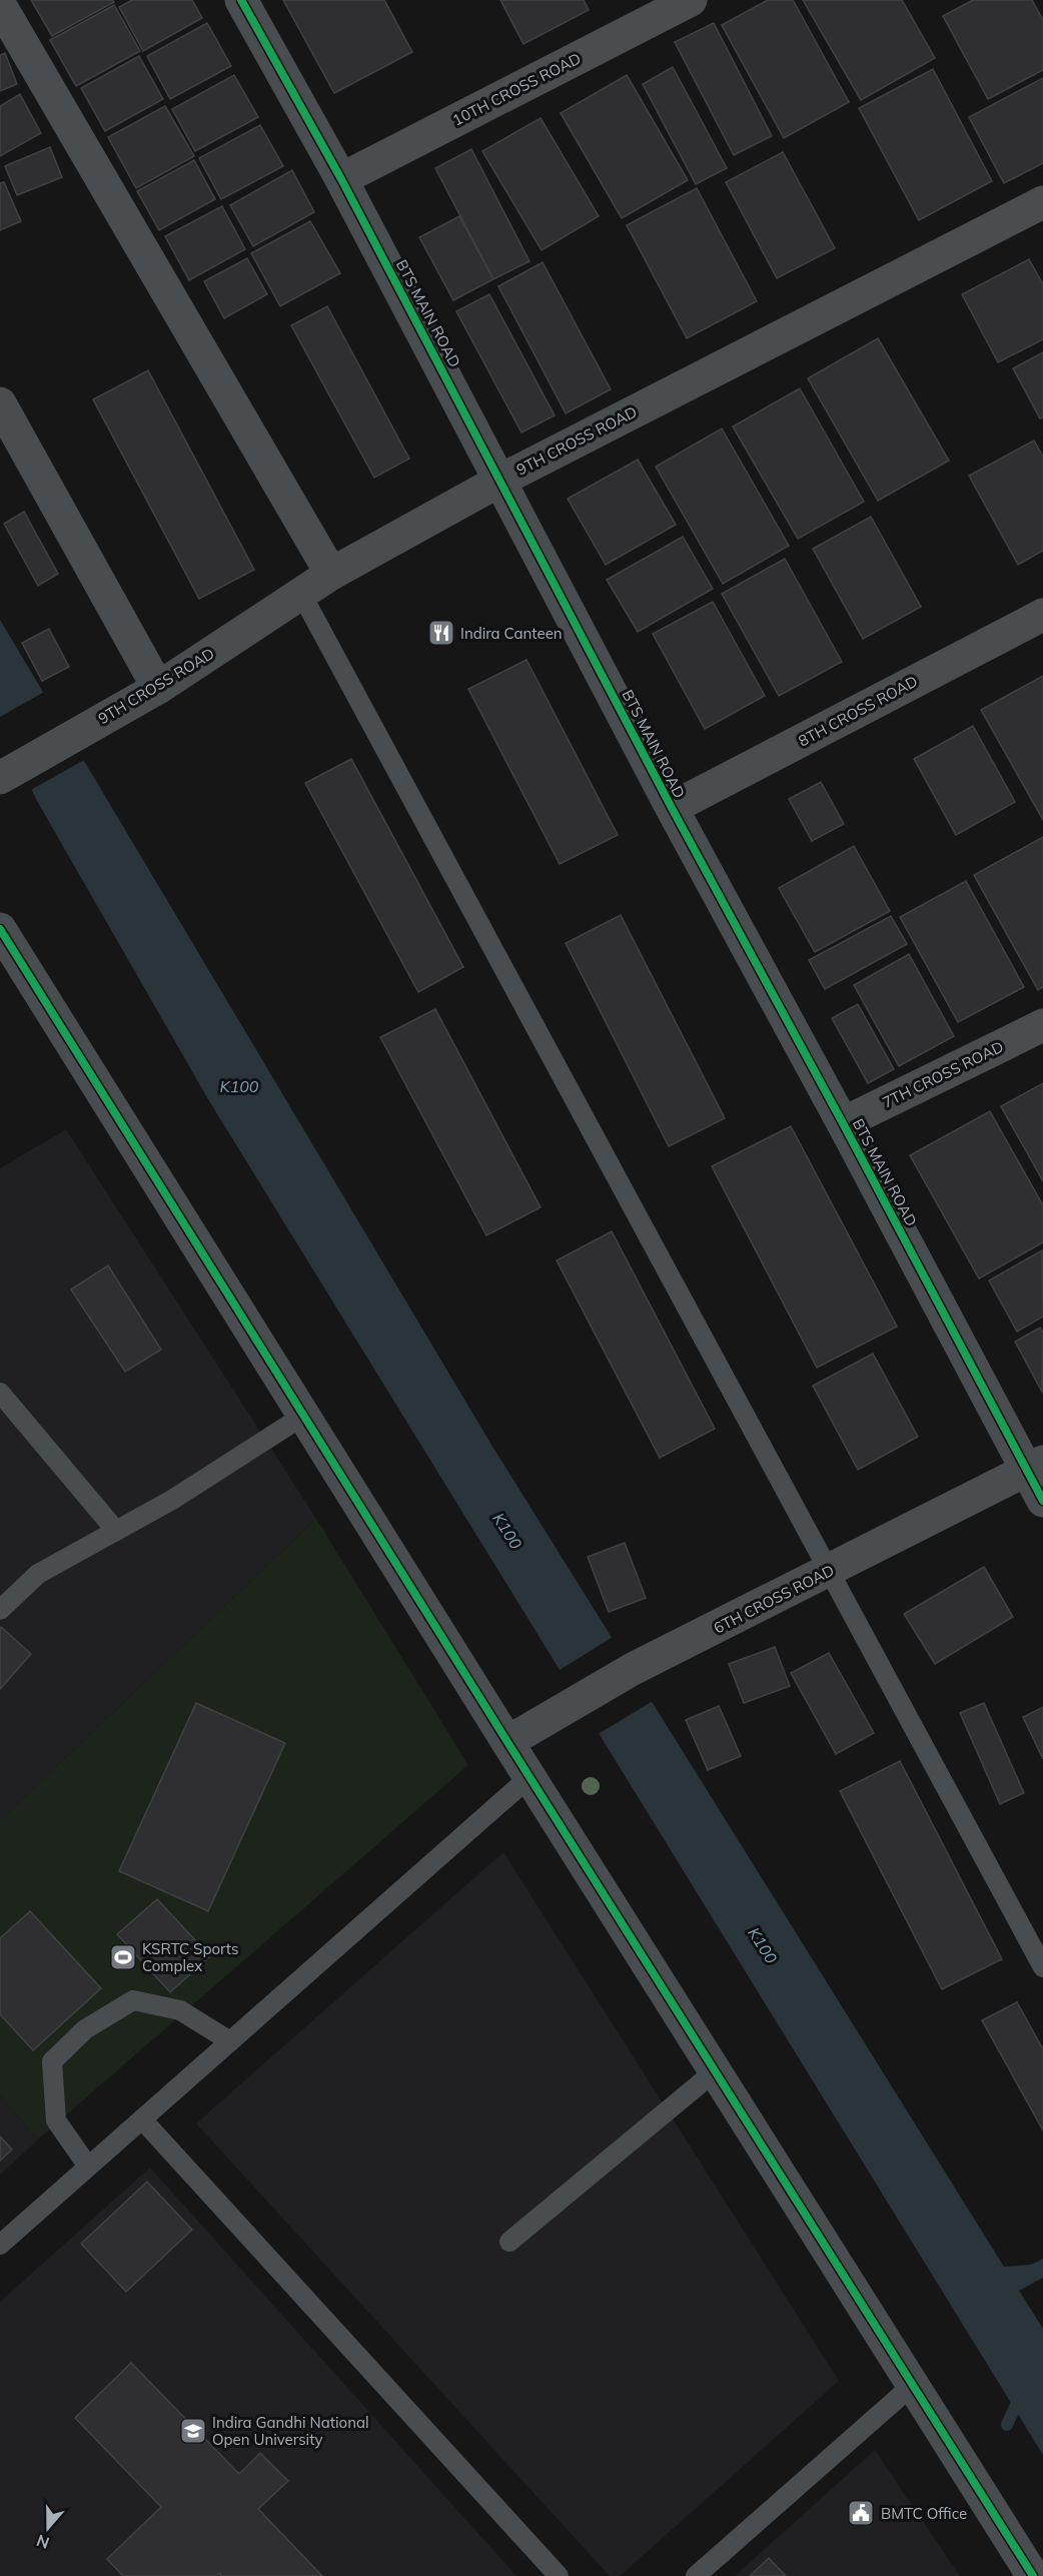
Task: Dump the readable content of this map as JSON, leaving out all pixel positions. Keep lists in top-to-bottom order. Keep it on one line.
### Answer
{"streets":{"street":["10TH CROSS ROAD","BTS MAIN ROAD","9TH CROSS ROAD","8TH CROSS ROAD","7TH CROSS ROAD","6TH CROSS ROAD"]},"crossings":[["10TH CROSS ROAD","BTS MAIN ROAD"],["BTS MAIN ROAD","9TH CROSS ROAD"],["BTS MAIN ROAD","8TH CROSS ROAD"],["BTS MAIN ROAD","7TH CROSS ROAD"],["BTS MAIN ROAD","6TH CROSS ROAD"]],"water":["K100"],"places":{"restaurant":["Indira Canteen"],"sports":["KSRTC Sports Complex"],"school or university":["Indira Gandhi National Open University"],"public building":["BMTC Office"]},"north":"bottom"}
